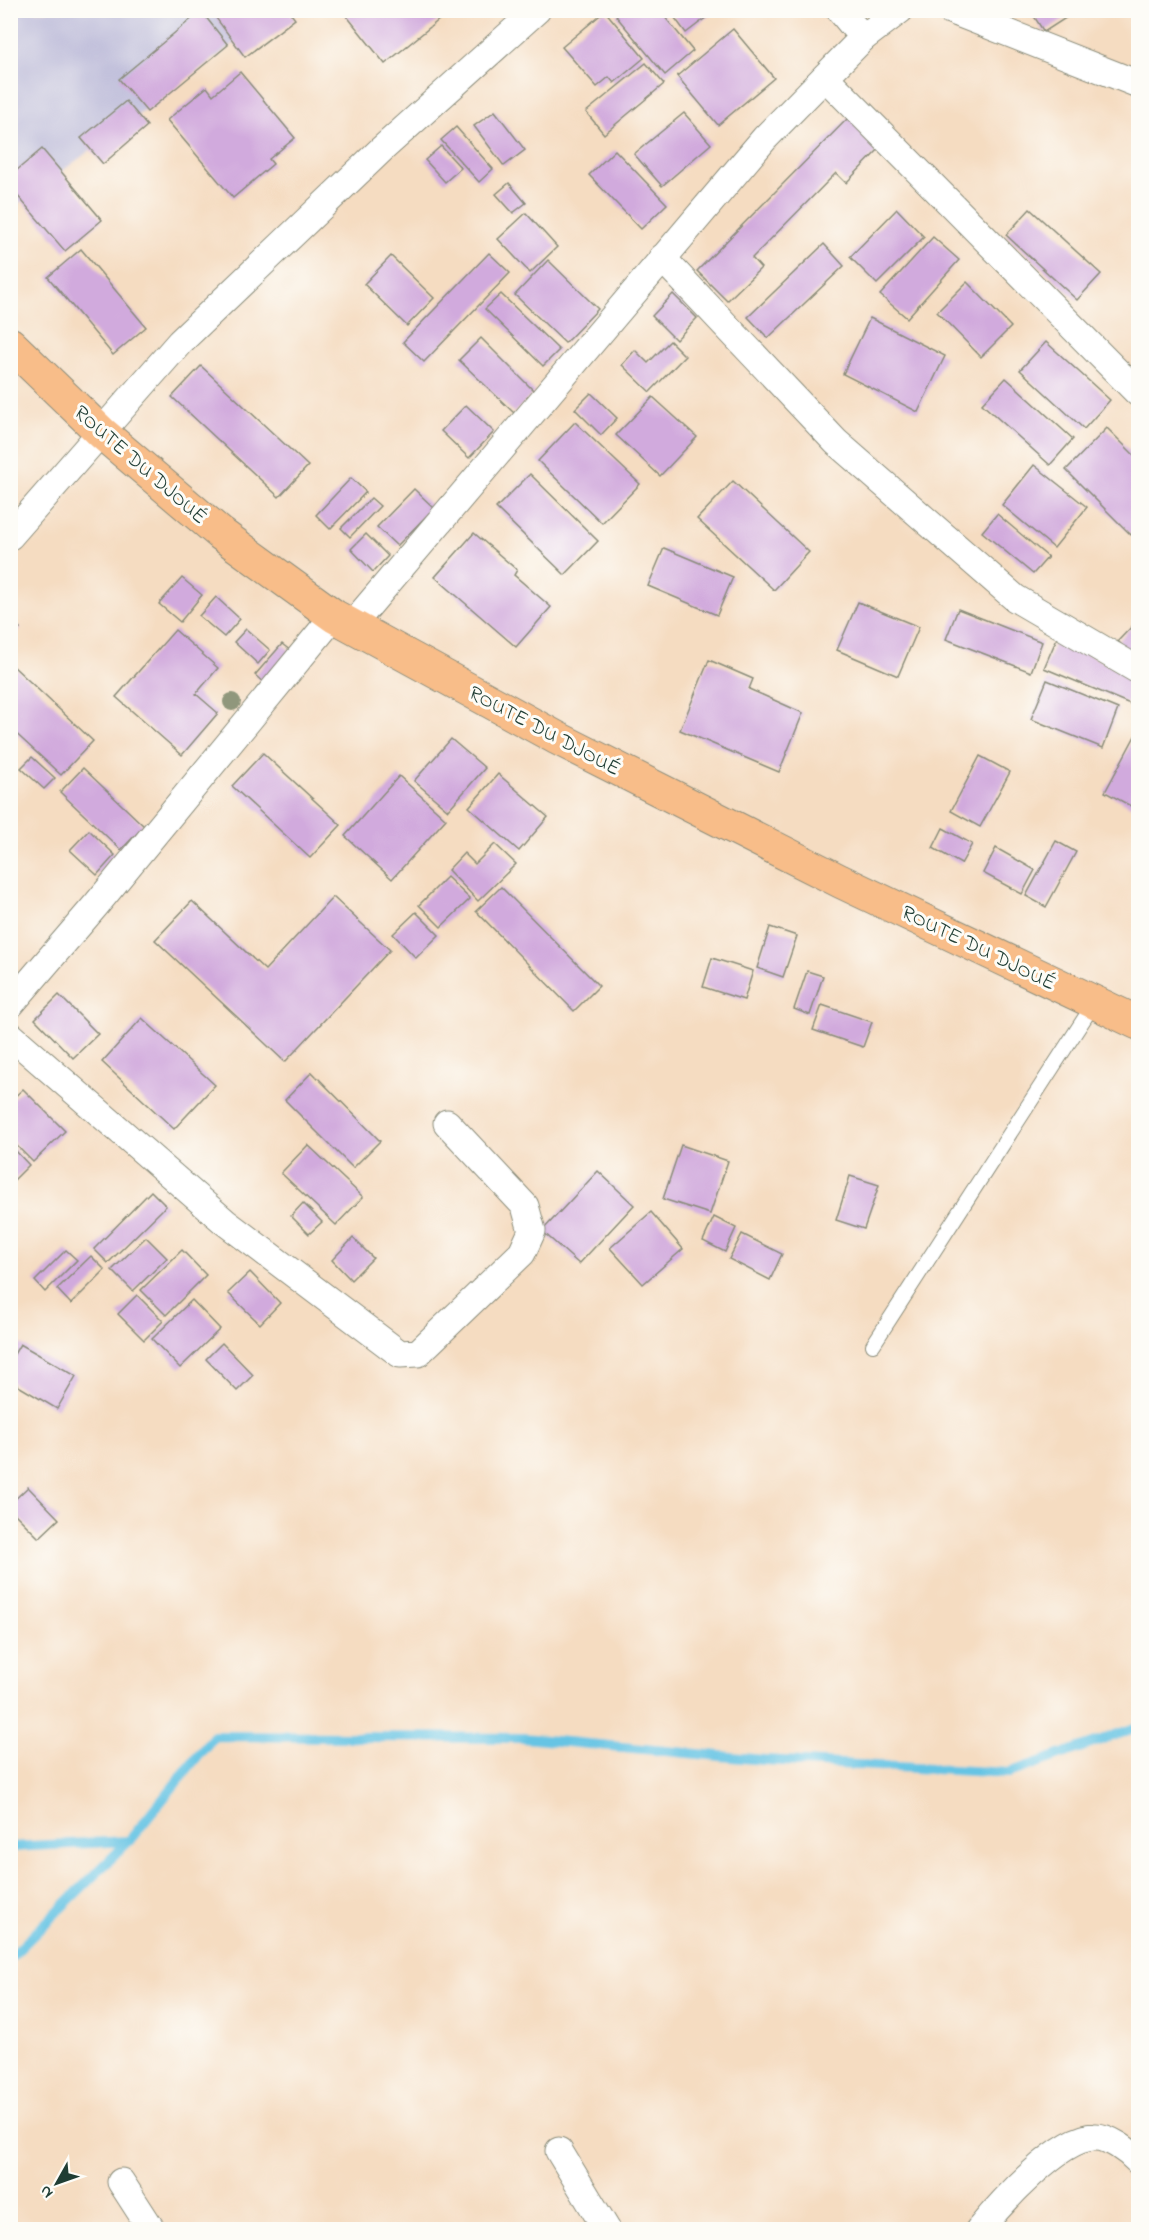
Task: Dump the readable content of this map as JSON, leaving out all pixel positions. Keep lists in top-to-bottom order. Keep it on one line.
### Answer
{"streets":{"main road":["ROUTE DU DJOUÉ"]},"north":"bottom left"}
